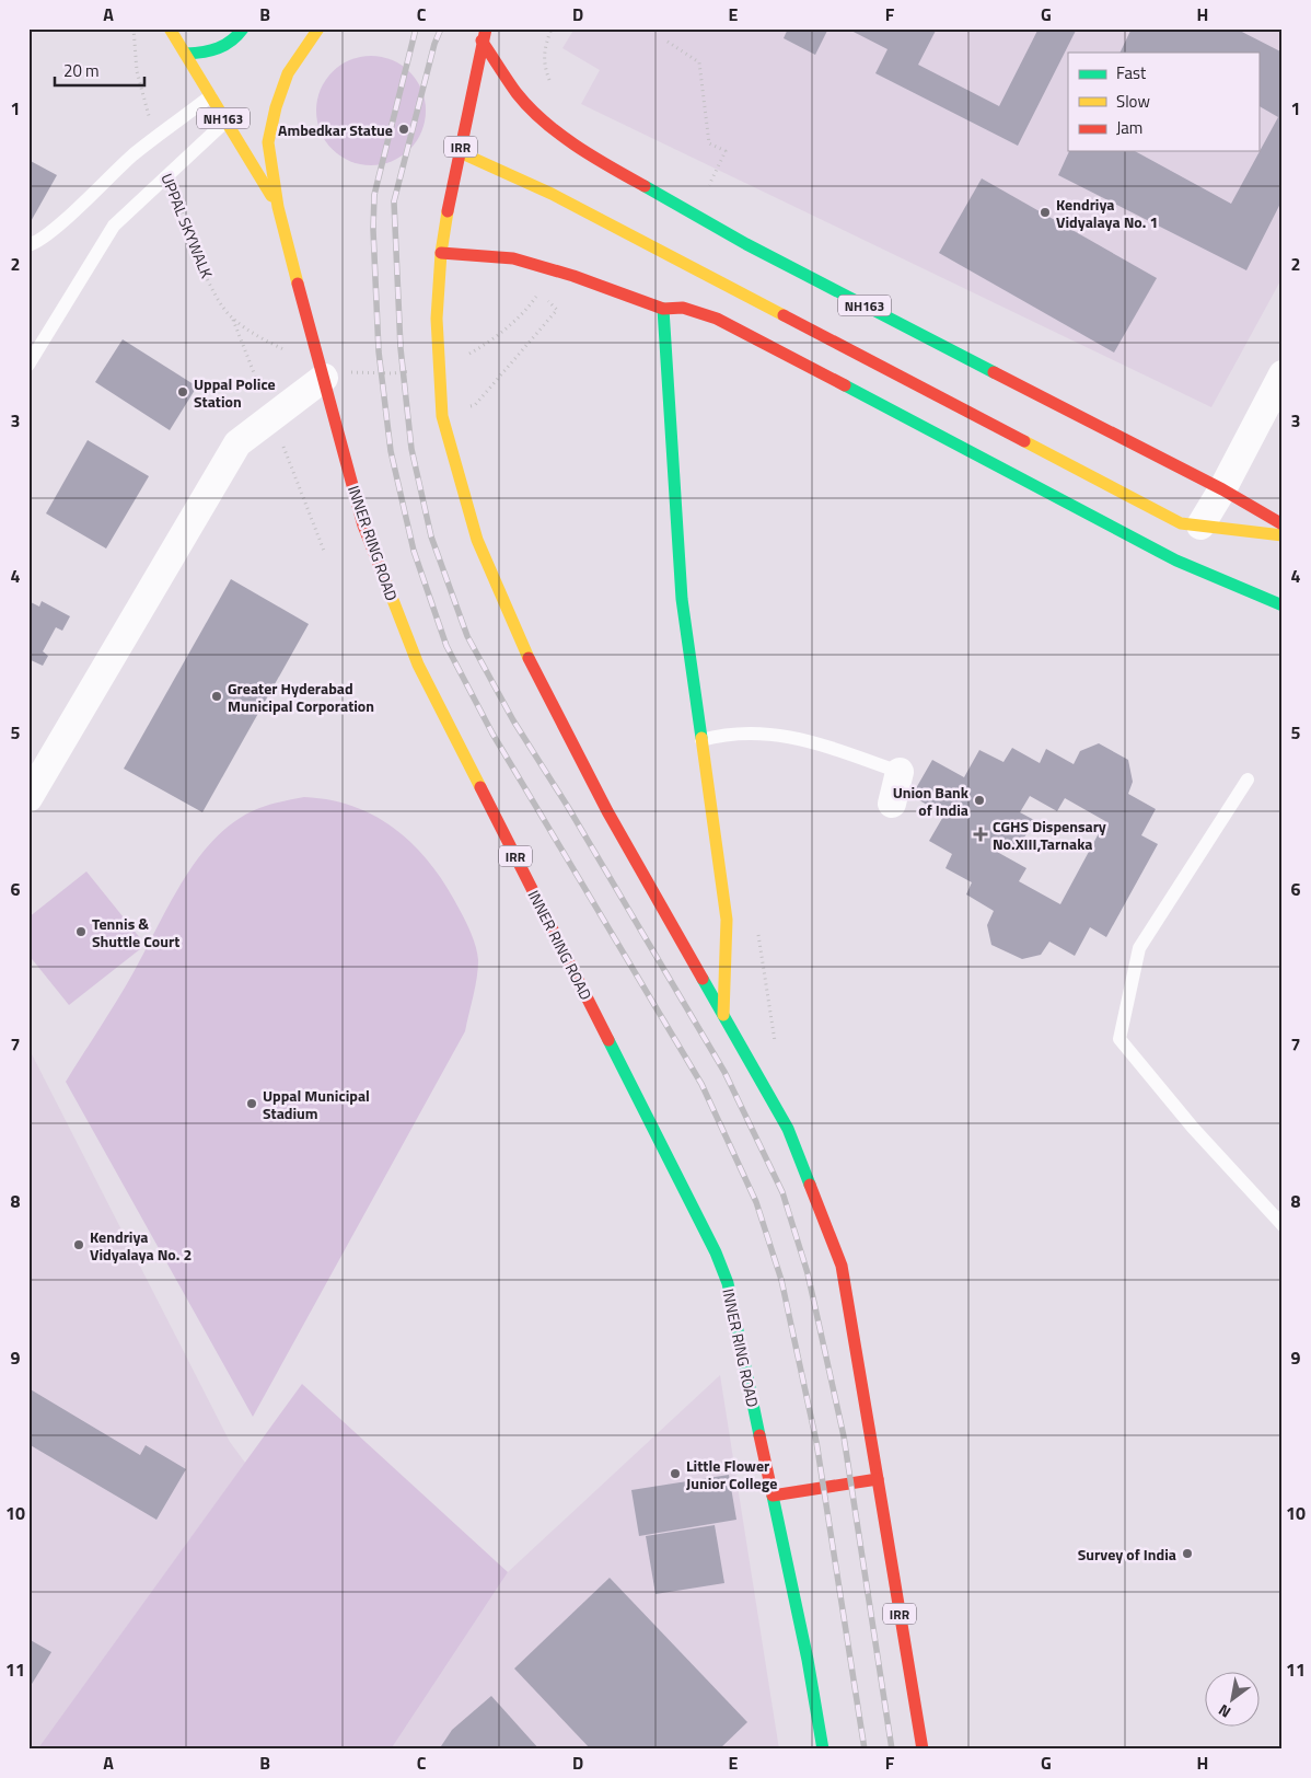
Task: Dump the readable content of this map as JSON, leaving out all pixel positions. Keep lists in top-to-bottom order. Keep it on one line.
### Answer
{"streets":{"main road":["NH163","IRR","INNER RING ROAD"],"path":["UPPAL SKYWALK"]},"crossings":[["NH163","IRR"],["NH163","INNER RING ROAD"]],"places":{"other":["Ambedkar Statue","Kendriya Vidyalaya No. 1","Uppal Police Station","Greater Hyderabad Municipal Corporation","Union Bank of India","Tennis & Shuttle Court","Uppal Municipal Stadium","Kendriya Vidyalaya No. 2","Little Flower Junior College","Survey of India"],"health":["CGHS Dispensary No.XIII,Tarnaka"]},"legend":["Fast","Slow","Jam"],"scale_bar":"20 m","north":"bottom left","grid":{"columns":["A","B","C","D","E","F","G","H"],"rows":["1","2","3","4","5","6","7","8","9","10","11"]}}
